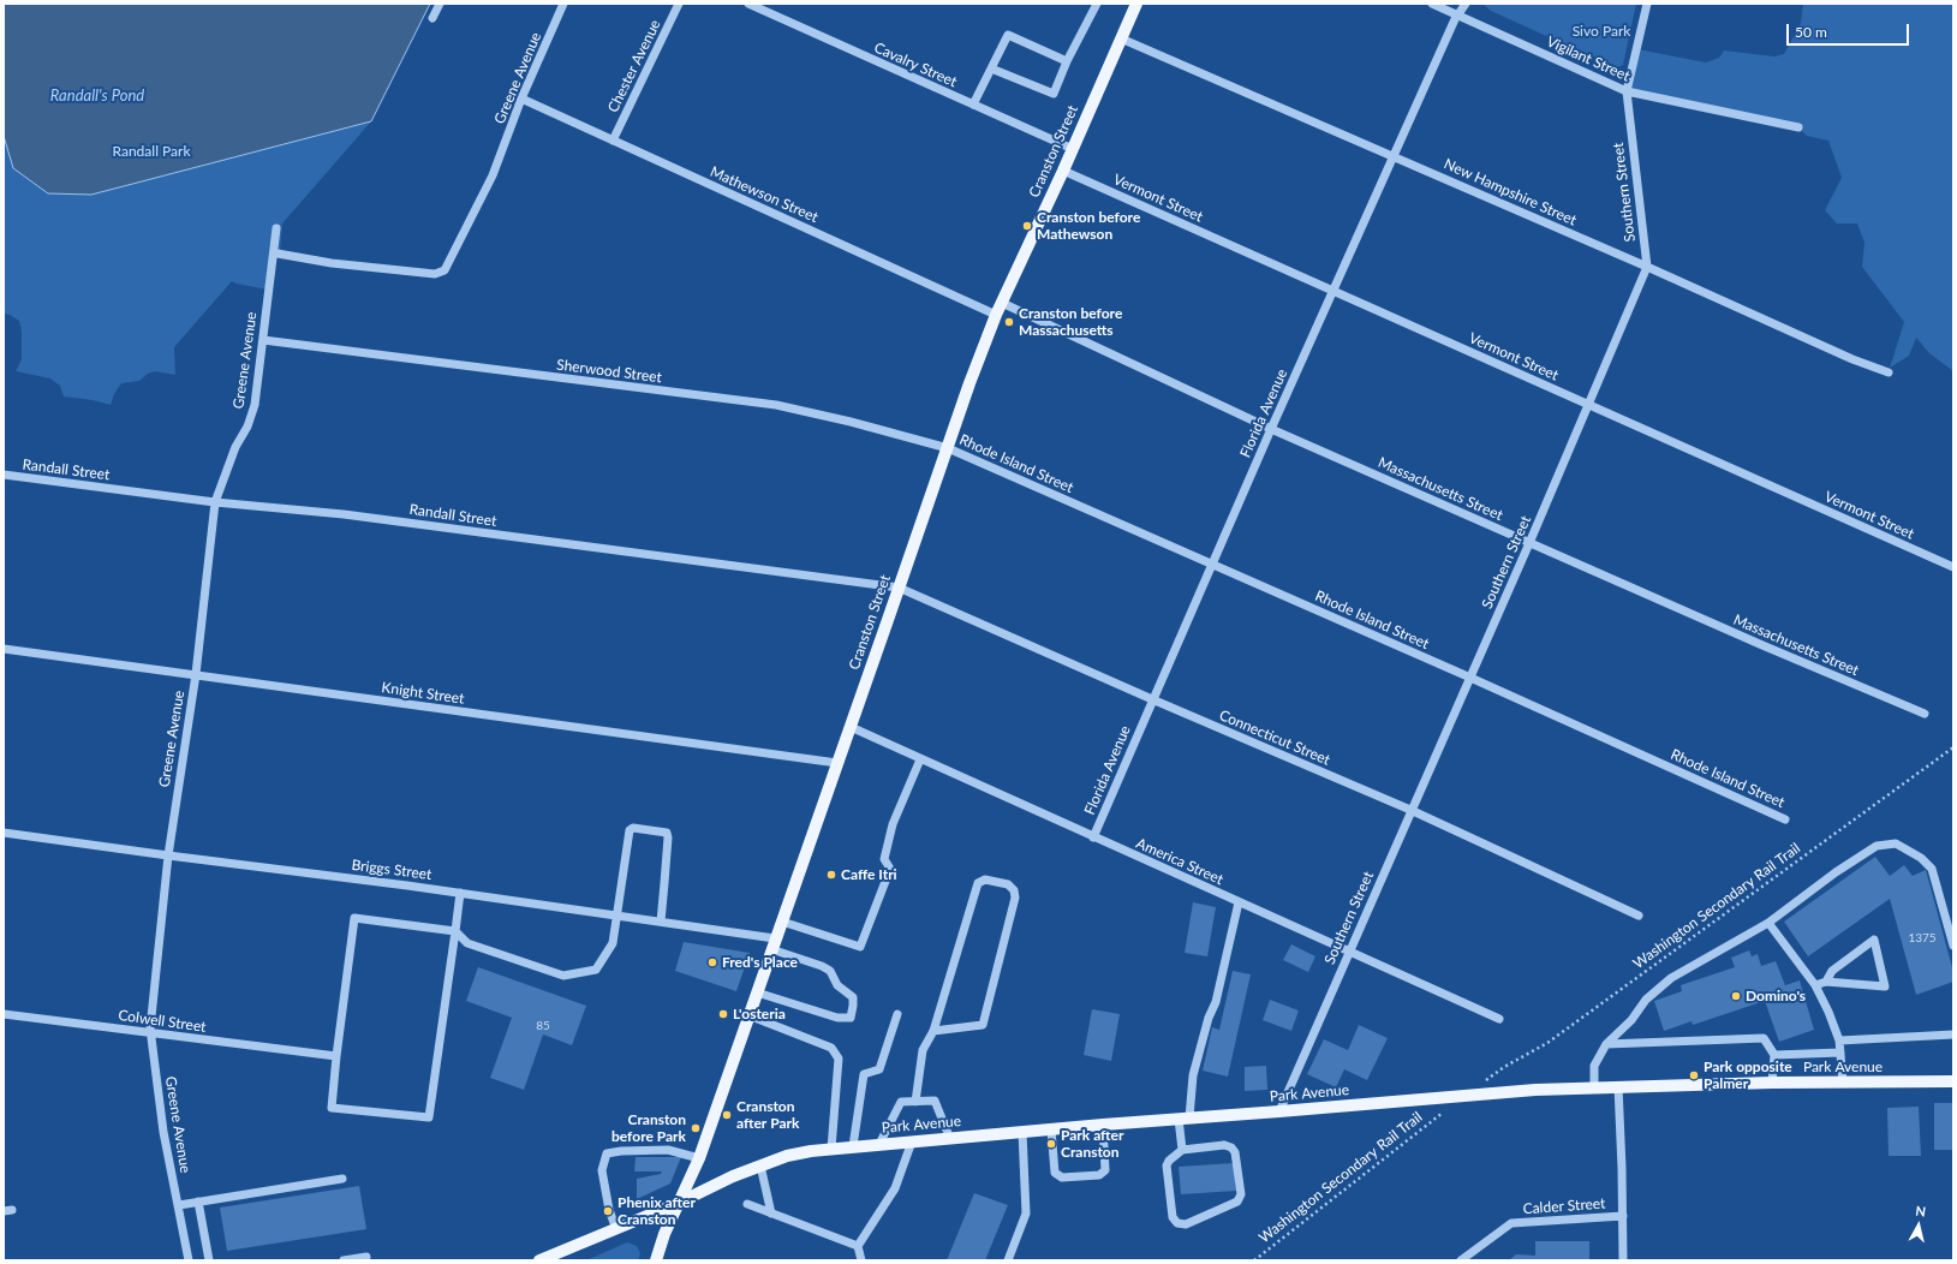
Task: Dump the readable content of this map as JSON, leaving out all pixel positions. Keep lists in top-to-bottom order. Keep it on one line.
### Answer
{"streets":{"main road":["Cranston Street","Park Avenue"],"street":["Vigilant Street","Cavalry Street","Chester Avenue","Greene Avenue","New Hampshire Street","Southern Street","Mathewson Street","Vermont Street","Sherwood Street","Florida Avenue","Rhode Island Street","Randall Street","Massachusetts Street","Knight Street","Connecticut Street","America Street","Briggs Street","Colwell Street","Calder Street"],"path":["Washington Secondary Rail Trail"]},"crossings":[["Vigilant Street","Southern Street"],["Vigilant Street","Florida Avenue"],["Cavalry Street","Cranston Street"],["Chester Avenue","Mathewson Street"],["Greene Avenue","Mathewson Street"],["Greene Avenue","Sherwood Street"],["Greene Avenue","Randall Street"],["Greene Avenue","Knight Street"],["Greene Avenue","Briggs Street"],["Greene Avenue","Colwell Street"],["Cranston Street","New Hampshire Street"],["Cranston Street","Mathewson Street"],["Cranston Street","Vermont Street"],["Cranston Street","Sherwood Street"],["Cranston Street","Rhode Island Street"],["Cranston Street","Randall Street"],["Cranston Street","Massachusetts Street"],["Cranston Street","Knight Street"],["Cranston Street","Connecticut Street"],["Cranston Street","America Street"],["Cranston Street","Briggs Street"],["Cranston Street","Park Avenue"],["New Hampshire Street","Southern Street"],["New Hampshire Street","Florida Avenue"],["Southern Street","Vermont Street"],["Southern Street","Rhode Island Street"],["Southern Street","Massachusetts Street"],["Southern Street","Connecticut Street"],["Southern Street","America Street"],["Southern Street","Park Avenue"],["Mathewson Street","Massachusetts Street"],["Vermont Street","Florida Avenue"],["Sherwood Street","Rhode Island Street"],["Florida Avenue","Rhode Island Street"],["Florida Avenue","Massachusetts Street"],["Florida Avenue","Connecticut Street"],["Florida Avenue","America Street"],["Randall Street","Connecticut Street"]],"water":["Randall's Pond"],"parks":["Sivo Park","Randall Park"],"places":["Cranston before Mathewson","Cranston before Massachusetts","Caffe Itri","Fred's Place","Domino's","L'osteria","Park opposite Palmer","Cranston after Park","Cranston before Park","Park after Cranston","Phenix after Cranston"],"house_numbers":["1375","85"],"scale_bar":"50 m","north":"top"}
